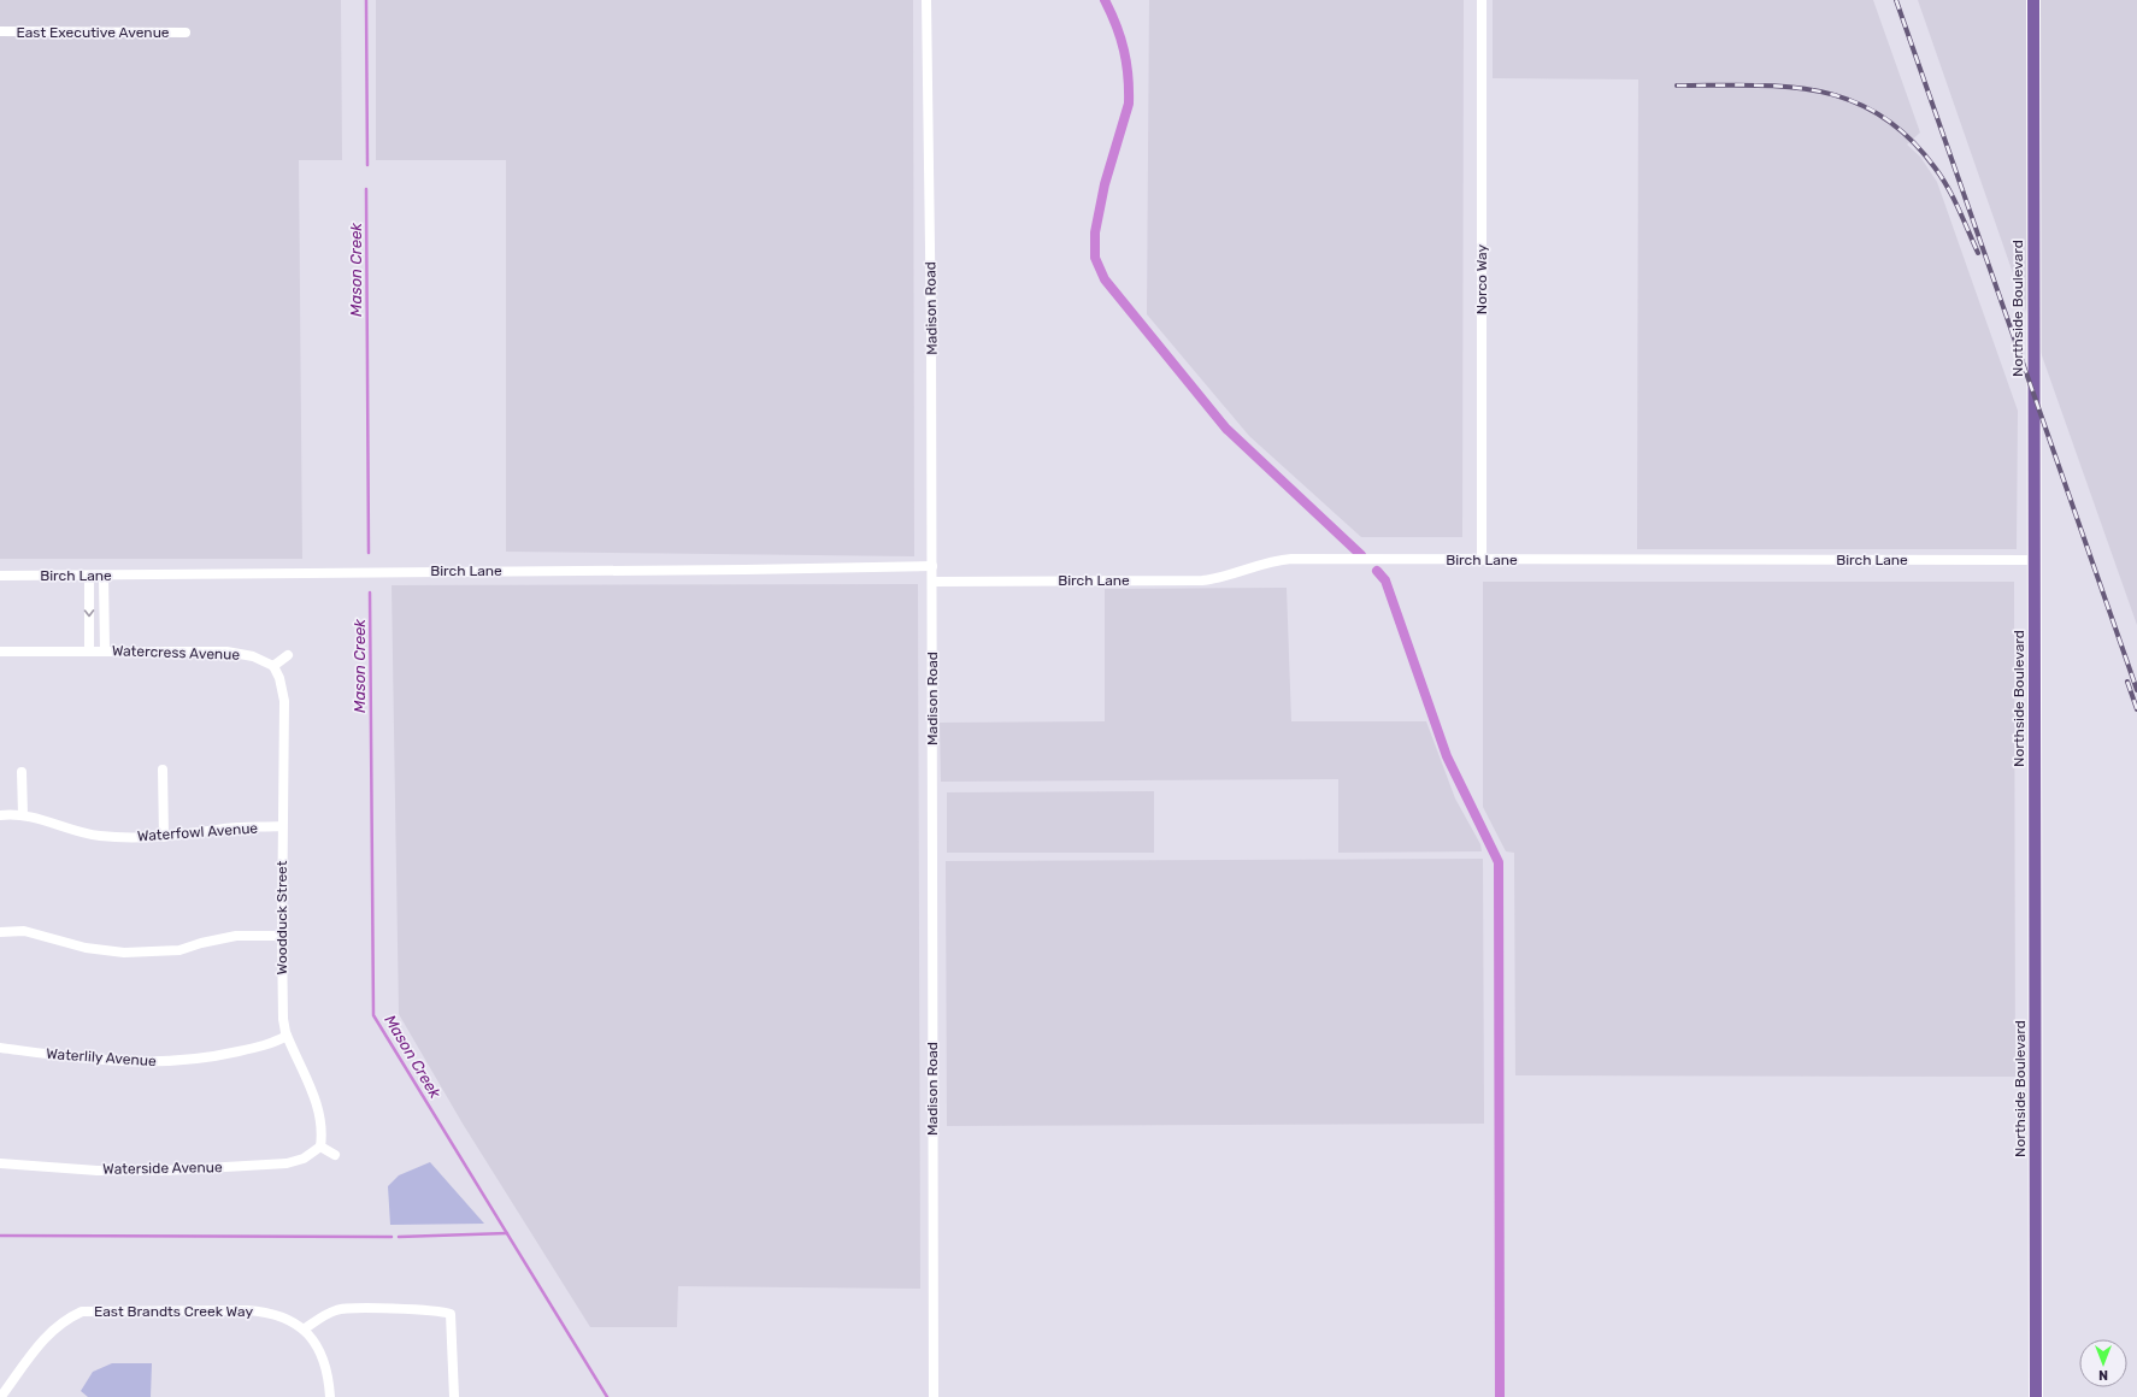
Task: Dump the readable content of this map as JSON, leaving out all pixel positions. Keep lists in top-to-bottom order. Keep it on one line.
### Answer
{"streets":{"main road":["Northside Boulevard"],"street":["East Executive Avenue","Norco Way","Madison Road","Birch Lane","Watercress Avenue","Waterfowl Avenue","Woodduck Street","Waterlily Avenue","Waterside Avenue","East Brandts Creek Way"]},"crossings":[["Norco Way","Birch Lane"],["Madison Road","Birch Lane"],["Northside Boulevard","Birch Lane"],["Birch Lane","Watercress Avenue"],["Watercress Avenue","Woodduck Street"],["Waterfowl Avenue","Woodduck Street"],["Woodduck Street","Waterlily Avenue"],["Woodduck Street","Waterside Avenue"]],"water":["Mason Creek"],"north":"bottom"}
